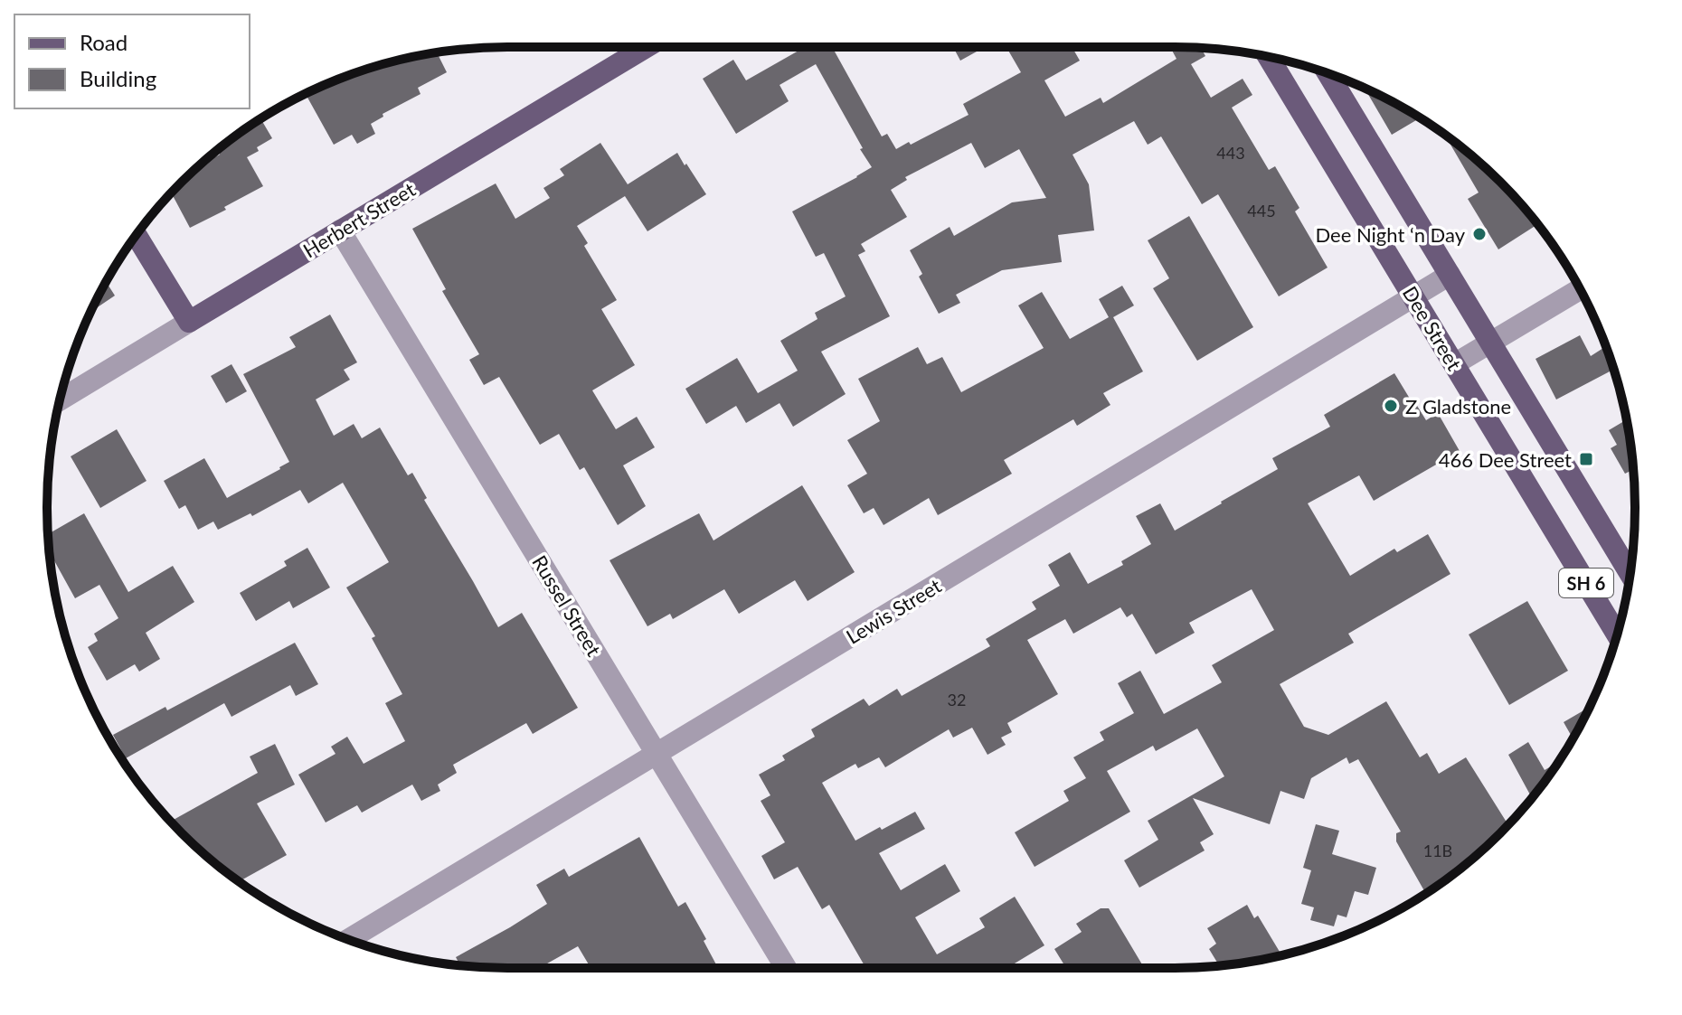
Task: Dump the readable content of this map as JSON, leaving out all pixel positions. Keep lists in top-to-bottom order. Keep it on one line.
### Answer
{"streets":{"main road":["Herbert Street","Dee Street","SH 6"],"street":["Russel Street","Lewis Street"]},"crossings":[["Herbert Street","Russel Street"],["Dee Street","Lewis Street"],["SH 6","Lewis Street"],["Russel Street","Lewis Street"]],"places":{"other":["Dee Night ‘n Day","Z Gladstone"],"transit":["466 Dee Street"]},"house_numbers":["443","445","32","11B"],"legend":["Road","Building"]}
